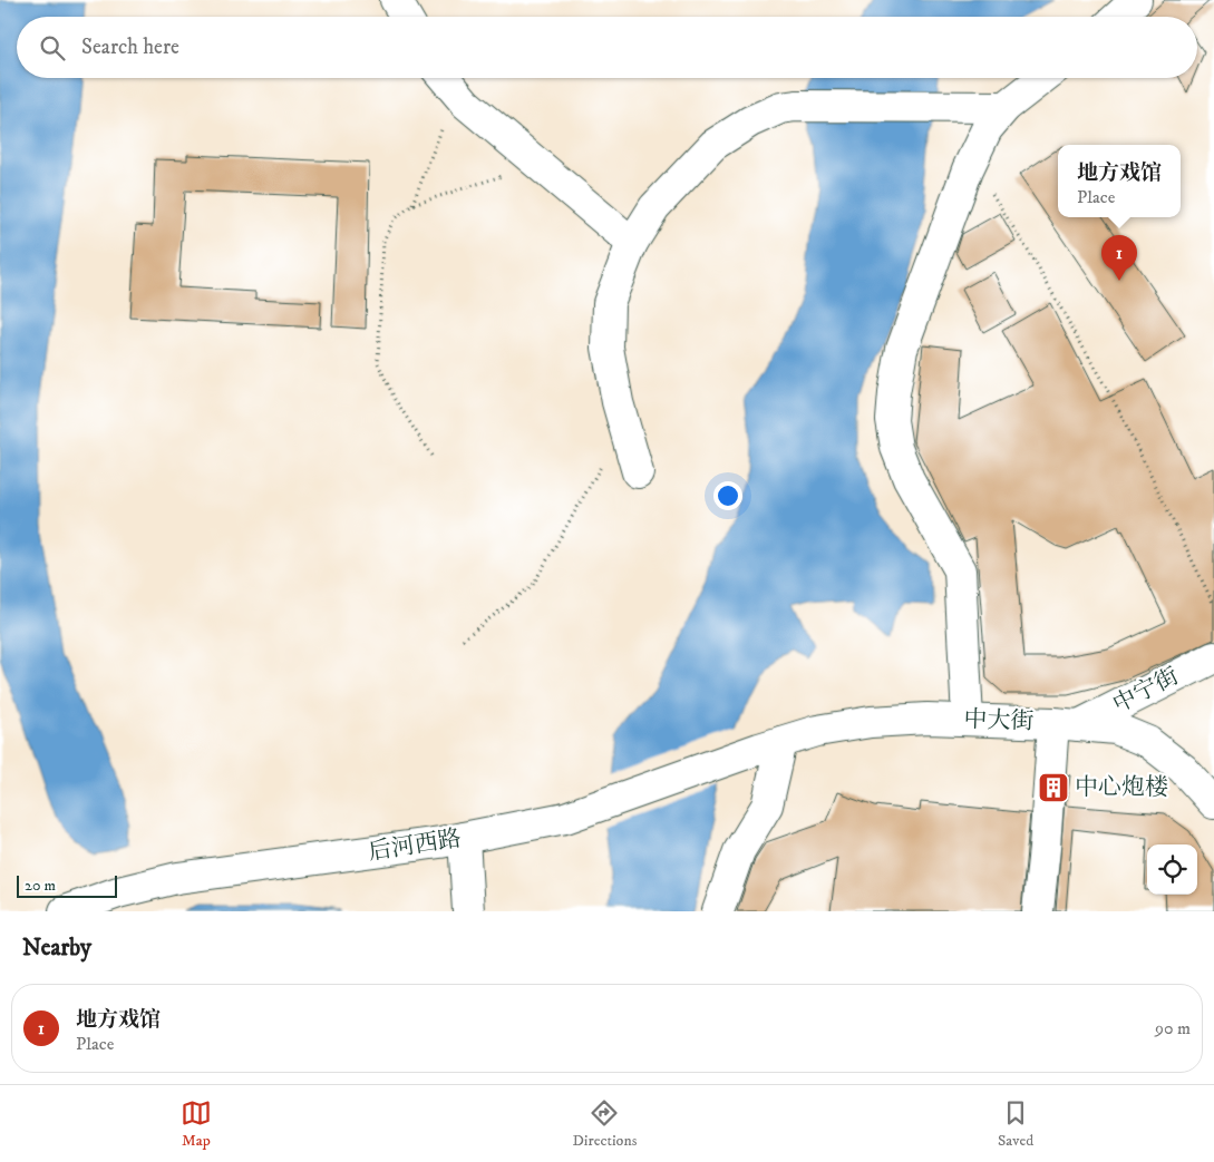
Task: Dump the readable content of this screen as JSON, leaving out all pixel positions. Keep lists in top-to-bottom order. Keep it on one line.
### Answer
{"streets":{"street":["中宁街","中大街","后河西路"]},"crossings":[["中宁街","中大街"],["中大街","后河西路"]],"places":{"building":["中心炮楼"]},"scale_bar":"20 m","page":{"search":"Search here","popup":["地方戏馆","Place"],"pins":"1","scale":"20 m","heading":"Nearby","list":[{"mark":"1","name":"地方戏馆","note":"Place","value":"90 m"}],"nav":["Map","Directions","Saved"]}}
